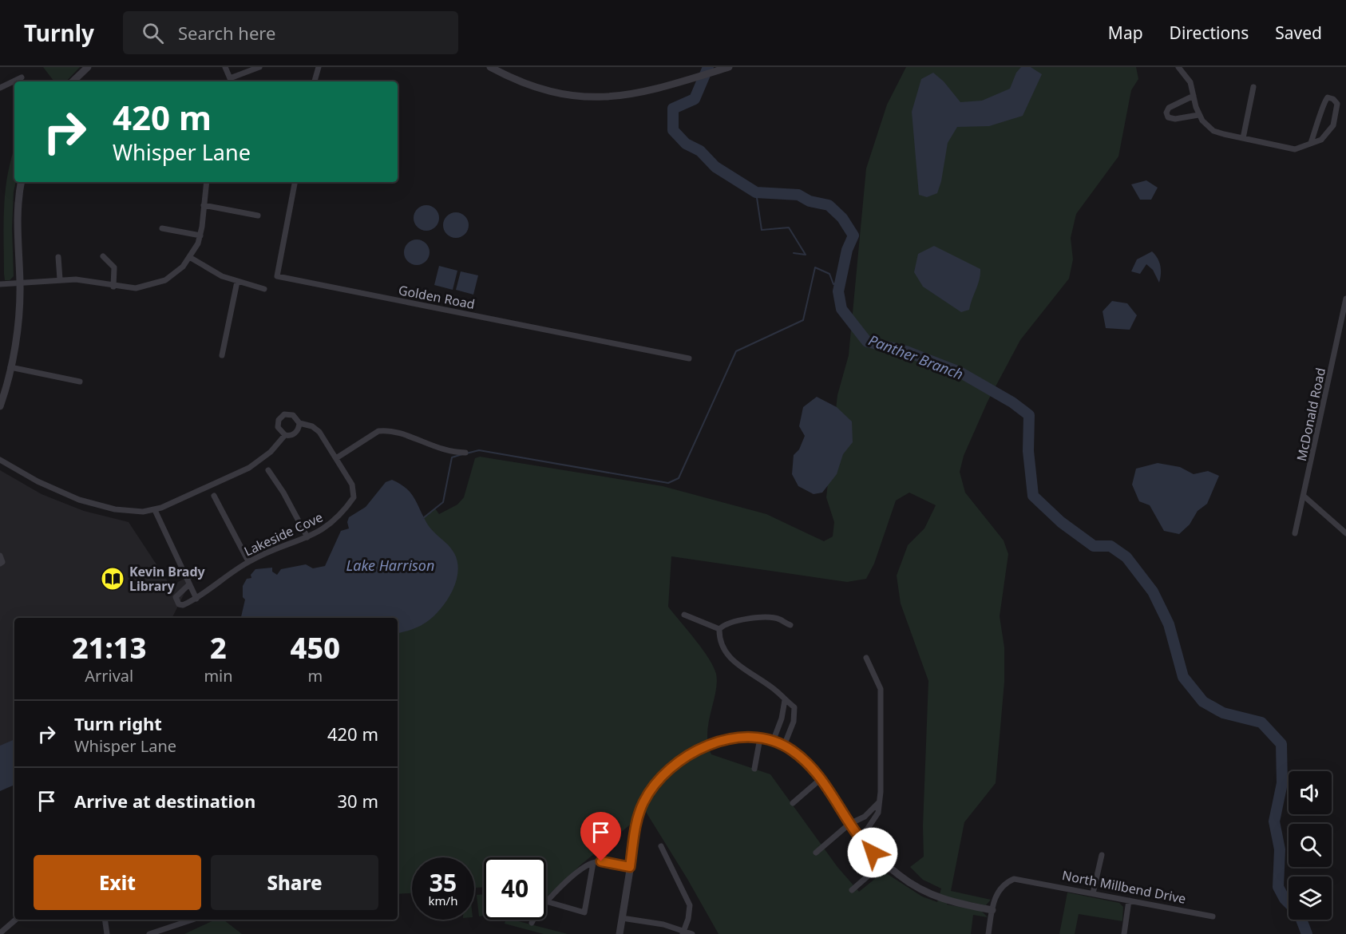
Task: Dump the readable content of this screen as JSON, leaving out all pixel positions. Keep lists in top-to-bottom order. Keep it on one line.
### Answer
{"streets":{"street":["Golden Road","McDonald Road","Lakeside Cove","North Millbend Drive"]},"water":["Panther Branch","Lake Harrison"],"places":{"library":["Kevin Brady Library"]},"page":{"header":"Turnly","search":"Search here","nav":["Map","Directions","Saved"],"turn":["420 m","Whisper Lane"],"eta":["21:13","Arrival","2","min","450","m"],"list":[{"name":"Turn right","note":"Whisper Lane","value":"420 m"},{"name":"Arrive at destination","value":"30 m"}],"buttons":["Exit","Share"],"speed":"35 km/h","limit":"40"}}
